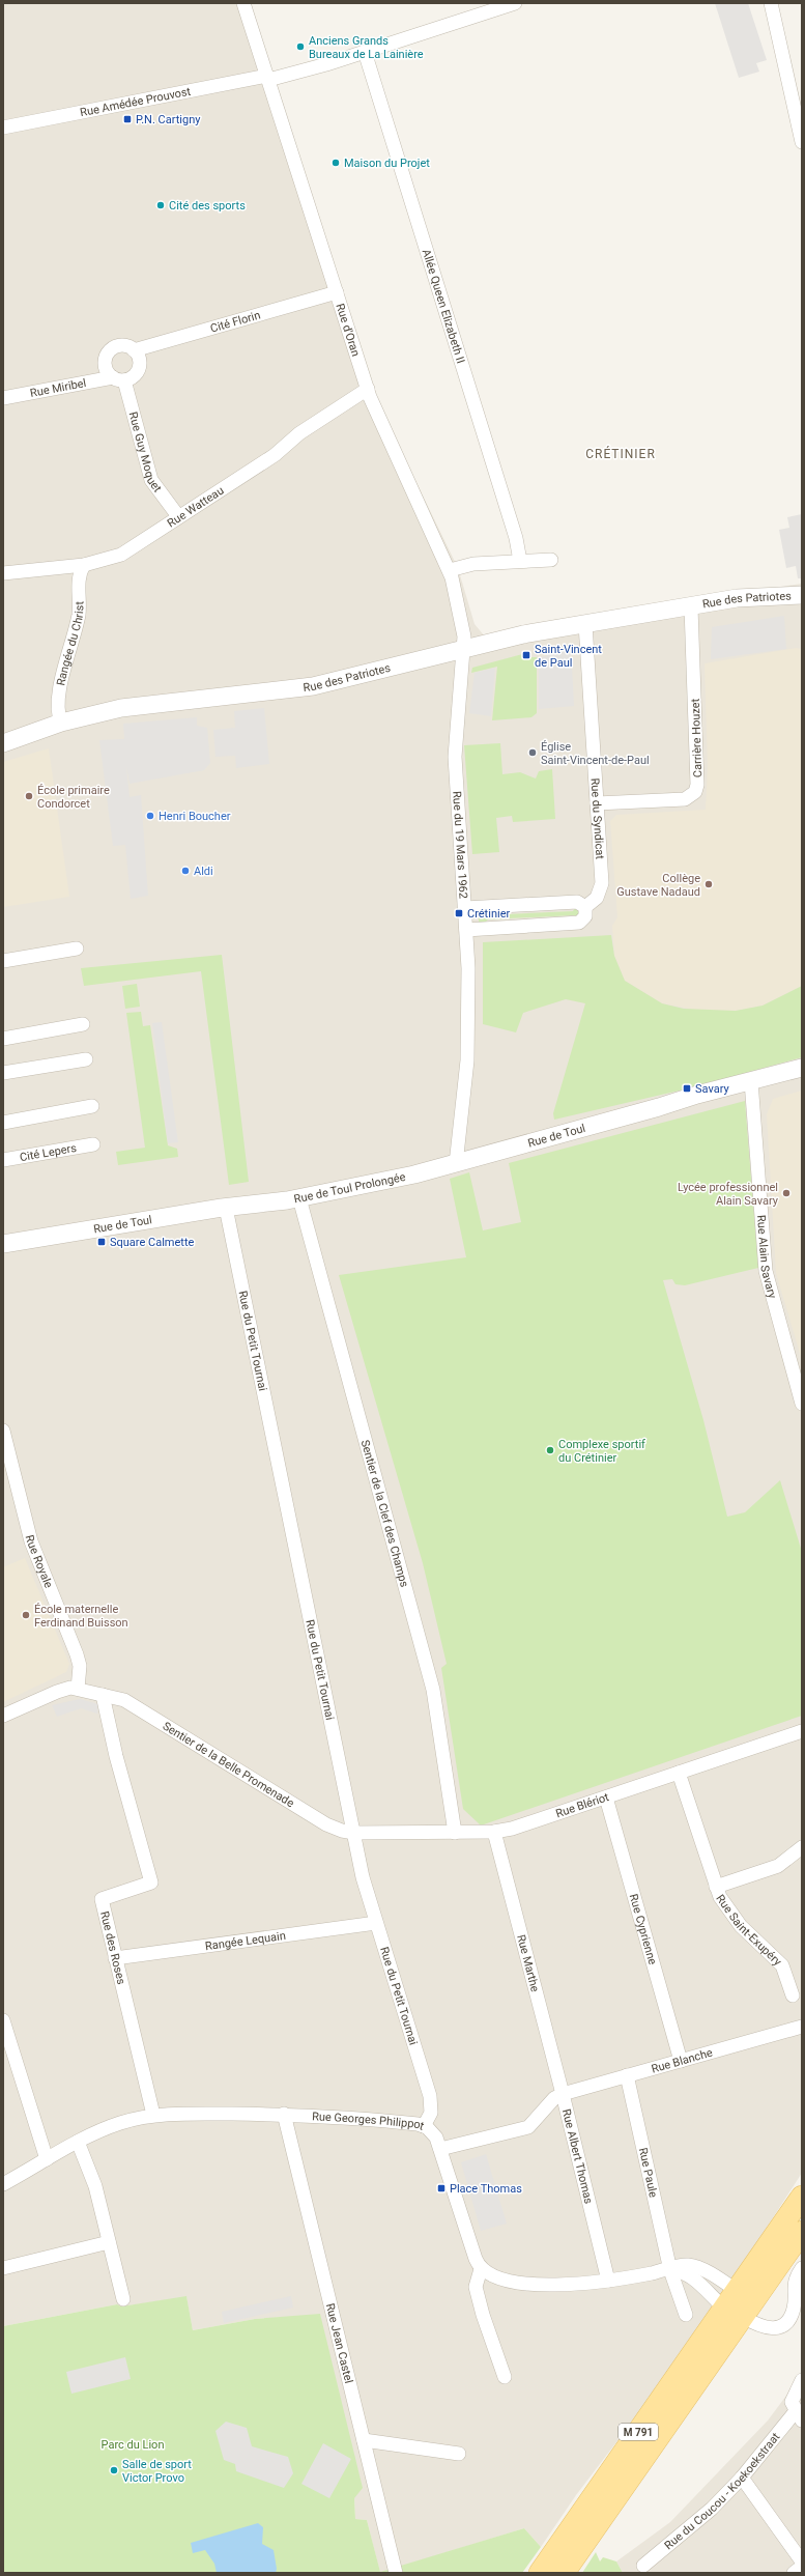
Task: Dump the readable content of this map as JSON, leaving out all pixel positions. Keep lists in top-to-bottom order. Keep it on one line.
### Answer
{"streets":{"main road":["M 791"],"street":["Rue Amédée Prouvost","Allée Queen Elizabeth II","Cité Florin","Rue d'Oran","Rue Miribel","Rue Guy Moquet","Rue Watteau","Rue des Patriotes","Rangée du Christ","Carrière Houzet","Rue du Syndicat","Rue du 19 Mars 1962","Rue de Toul","Cité Lepers","Rue de Toul Prolongée","Rue Alain Savary","Rue du Petit Tournai","Sentier de la Clef des Champs","Rue Royale","Sentier de la Belle Promenade","Rue Blériot","Rue Cyprienne","Rue Saint-Exupéry","Rangée Lequain","Rue des Roses","Rue Marthe","Rue Blanche","Rue Georges Philippot","Rue Albert Thomas","Rue Paule","Rue Jean Castel","Rue du Coucou - Koekoekstraat"]},"crossings":[["Rue Amédée Prouvost","Allée Queen Elizabeth II"],["Rue Amédée Prouvost","Rue d'Oran"],["Cité Florin","Rue d'Oran"],["Cité Florin","Rue Miribel"],["Cité Florin","Rue Guy Moquet"],["Rue d'Oran","Rue Watteau"],["Rue d'Oran","Rue des Patriotes"],["Rue d'Oran","Rue du 19 Mars 1962"],["Rue Miribel","Rue Guy Moquet"],["Rue Guy Moquet","Rue Watteau"],["Rue Watteau","Rangée du Christ"],["Rue des Patriotes","Rangée du Christ"],["Rue des Patriotes","Carrière Houzet"],["Rue des Patriotes","Rue du Syndicat"],["Rue des Patriotes","Rue du 19 Mars 1962"],["Carrière Houzet","Rue du Syndicat"],["Rue du Syndicat","Rue du 19 Mars 1962"],["Rue du 19 Mars 1962","Rue de Toul"],["Rue du 19 Mars 1962","Rue de Toul Prolongée"],["Rue de Toul","Rue de Toul Prolongée"],["Rue de Toul","Rue Alain Savary"],["Rue de Toul","Rue du Petit Tournai"],["Rue de Toul Prolongée","Rue du Petit Tournai"],["Rue de Toul Prolongée","Sentier de la Clef des Champs"],["Rue du Petit Tournai","Sentier de la Belle Promenade"],["Rue du Petit Tournai","Rue Blériot"],["Rue du Petit Tournai","Rangée Lequain"],["Rue du Petit Tournai","Rue Georges Philippot"],["Sentier de la Clef des Champs","Rue Blériot"],["Rue Royale","Sentier de la Belle Promenade"],["Sentier de la Belle Promenade","Rue Blériot"],["Sentier de la Belle Promenade","Rue des Roses"],["Rue Blériot","Rue Cyprienne"],["Rue Blériot","Rue Saint-Exupéry"],["Rue Blériot","Rue Marthe"],["Rue Cyprienne","Rue Blanche"],["Rangée Lequain","Rue des Roses"],["Rue des Roses","Rue Georges Philippot"],["Rue Marthe","Rue Blanche"],["Rue Marthe","Rue Albert Thomas"],["Rue Blanche","Rue Albert Thomas"],["Rue Blanche","Rue Paule"],["Rue Georges Philippot","Rue Albert Thomas"],["Rue Georges Philippot","Rue Jean Castel"]],"districts":["CRÉTINIER"],"parks":["Parc du Lion"],"places":{"other":["Anciens Grands Bureaux de La Lainière","Maison du Projet","Cité des sports","Église Saint-Vincent-de-Paul","École primaire Condorcet","Henri Boucher","Aldi","Collège Gustave Nadaud","Lycée professionnel Alain Savary","Complexe sportif du Crétinier","École maternelle Ferdinand Buisson","Salle de sport Victor Provo"],"transit":["P.N. Cartigny","Saint-Vincent de Paul","Crétinier","Savary","Square Calmette","Place Thomas"]}}
